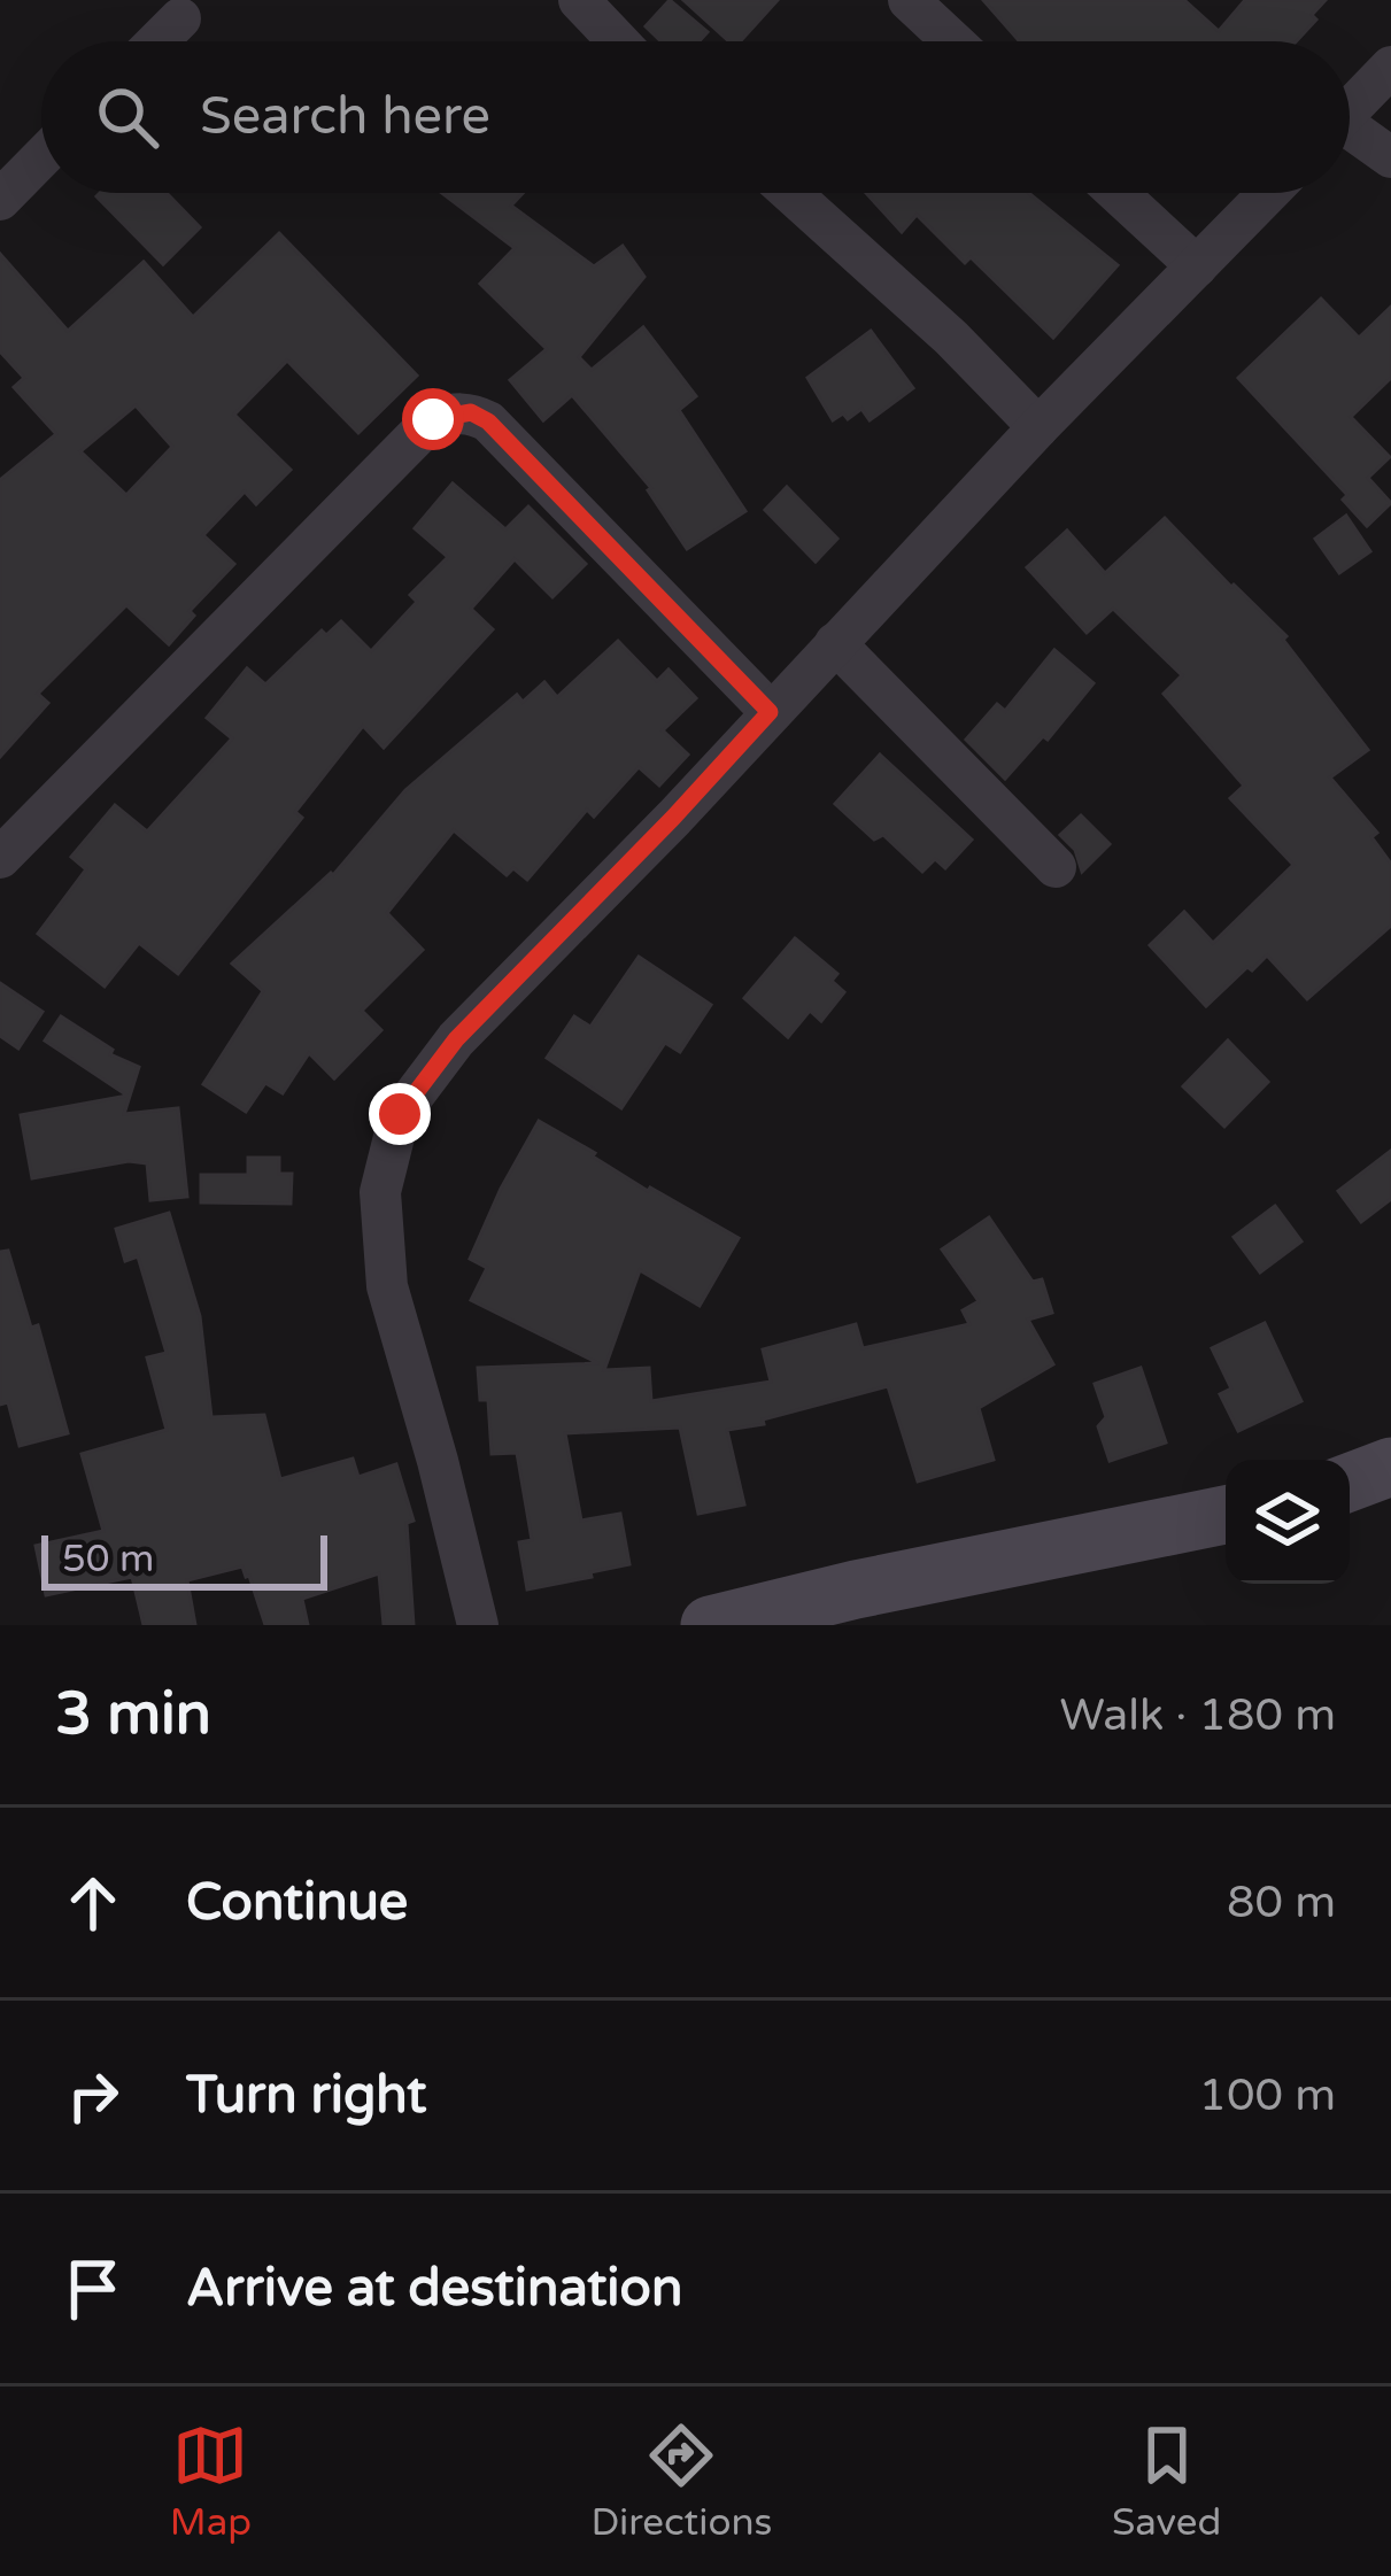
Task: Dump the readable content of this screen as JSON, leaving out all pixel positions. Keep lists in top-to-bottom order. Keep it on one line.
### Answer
{"scale_bar":"50 m","page":{"search":"Search here","scale":"50 m","heading":["3 min","Walk · 180 m"],"list":[["Continue","80 m"],["Turn right","100 m"],"Arrive at destination"],"nav":["Map","Directions","Saved"]}}
